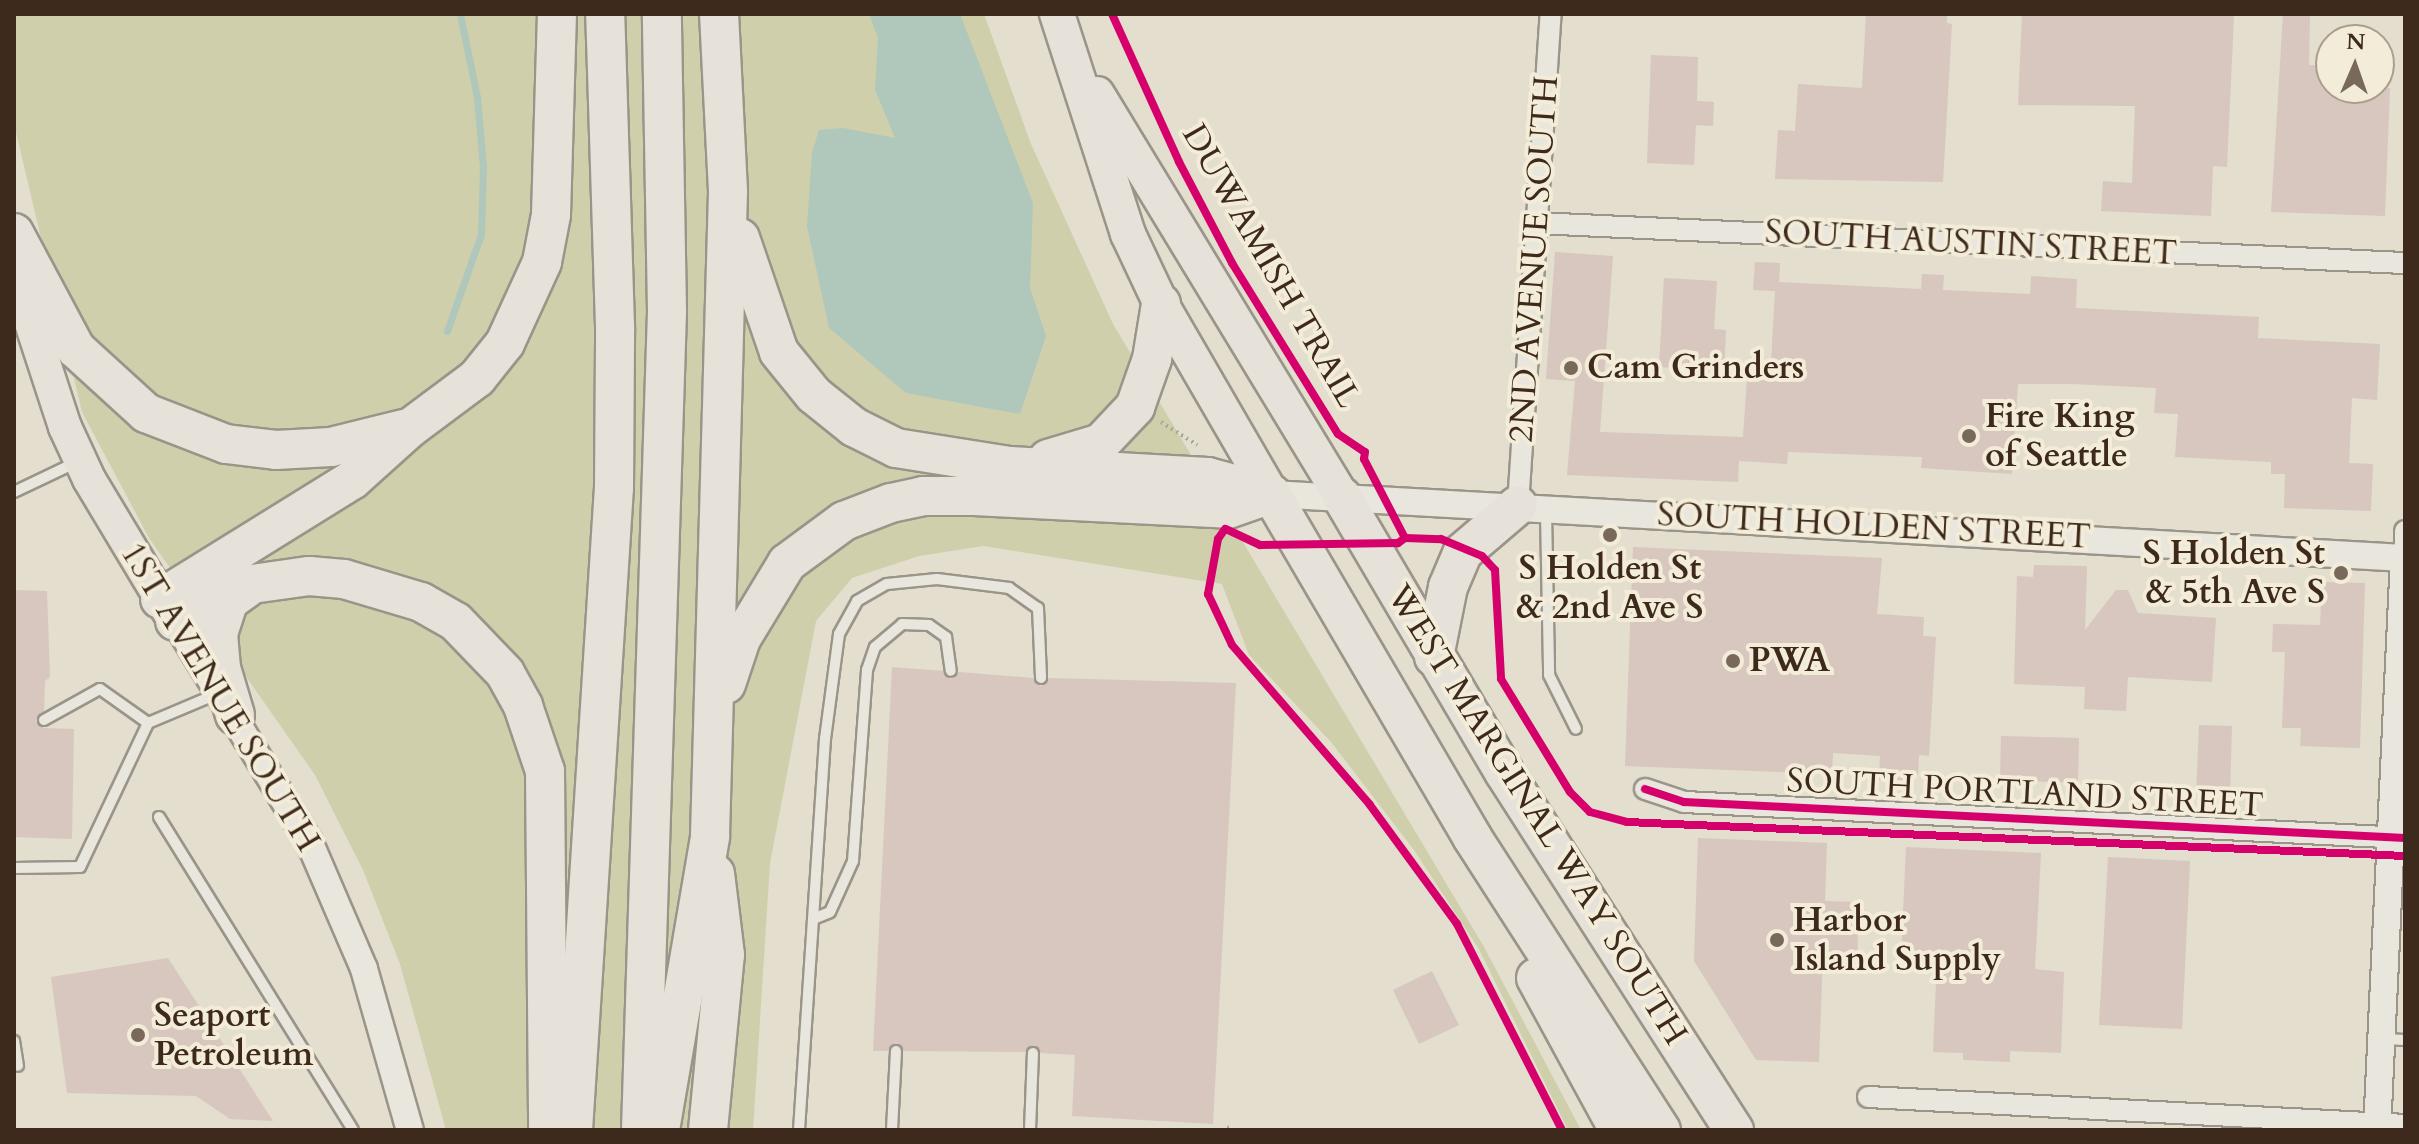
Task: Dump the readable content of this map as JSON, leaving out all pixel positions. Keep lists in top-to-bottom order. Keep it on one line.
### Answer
{"streets":{"highway":["WEST MARGINAL WAY SOUTH"],"main road":["1ST AVENUE SOUTH"],"street":["SOUTH AUSTIN STREET","2ND AVENUE SOUTH","SOUTH HOLDEN STREET","SOUTH PORTLAND STREET"],"cycle path":["DUWAMISH TRAIL"]},"crossings":[["SOUTH AUSTIN STREET","2ND AVENUE SOUTH"],["2ND AVENUE SOUTH","SOUTH HOLDEN STREET"],["SOUTH HOLDEN STREET","WEST MARGINAL WAY SOUTH"]],"places":["Cam Grinders","Fire King of Seattle","S Holden St & 2nd Ave S","S Holden St & 5th Ave S","PWA","Harbor Island Supply","Seaport Petroleum"],"north":"top"}
